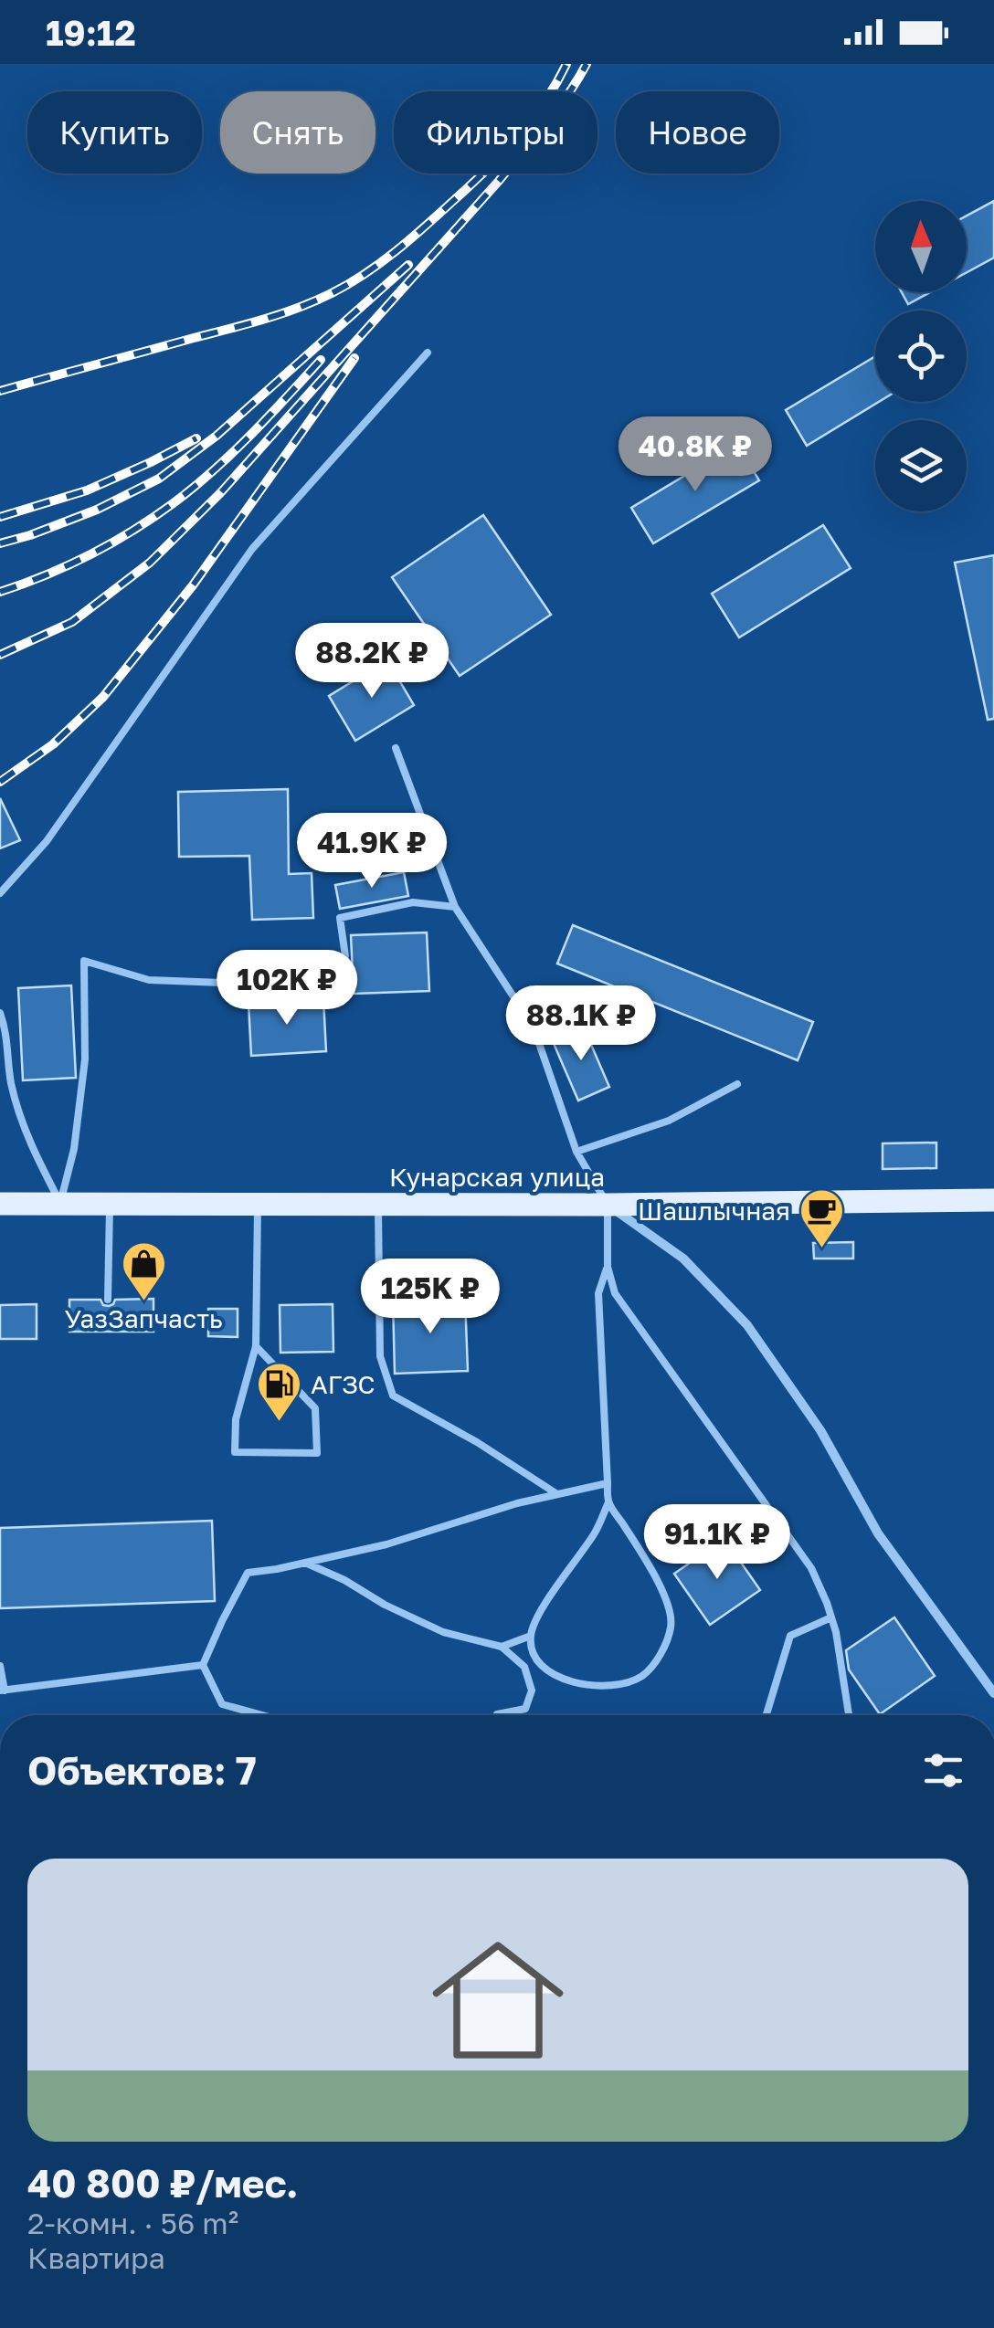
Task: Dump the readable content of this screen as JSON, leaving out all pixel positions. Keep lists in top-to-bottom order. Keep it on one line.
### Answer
{"streets":{"main road":["Кунарская улица"]},"places":{"cafe":["Шашлычная"],"shop":["УазЗапчасть"],"fuel station":["АГЗС"]},"north":"top","page":{"status":"19:12","chip":["Купить","Снять","Фильтры","Новое"],"price":["40.8K ₽","88.2K ₽","41.9K ₽","102K ₽","88.1K ₽","125K ₽","91.1K ₽"],"heading":"Объектов: 7","list":[{"name":"40 800 ₽/мес.","note":"2-комн. · 56 m² · Квартира"}]}}
